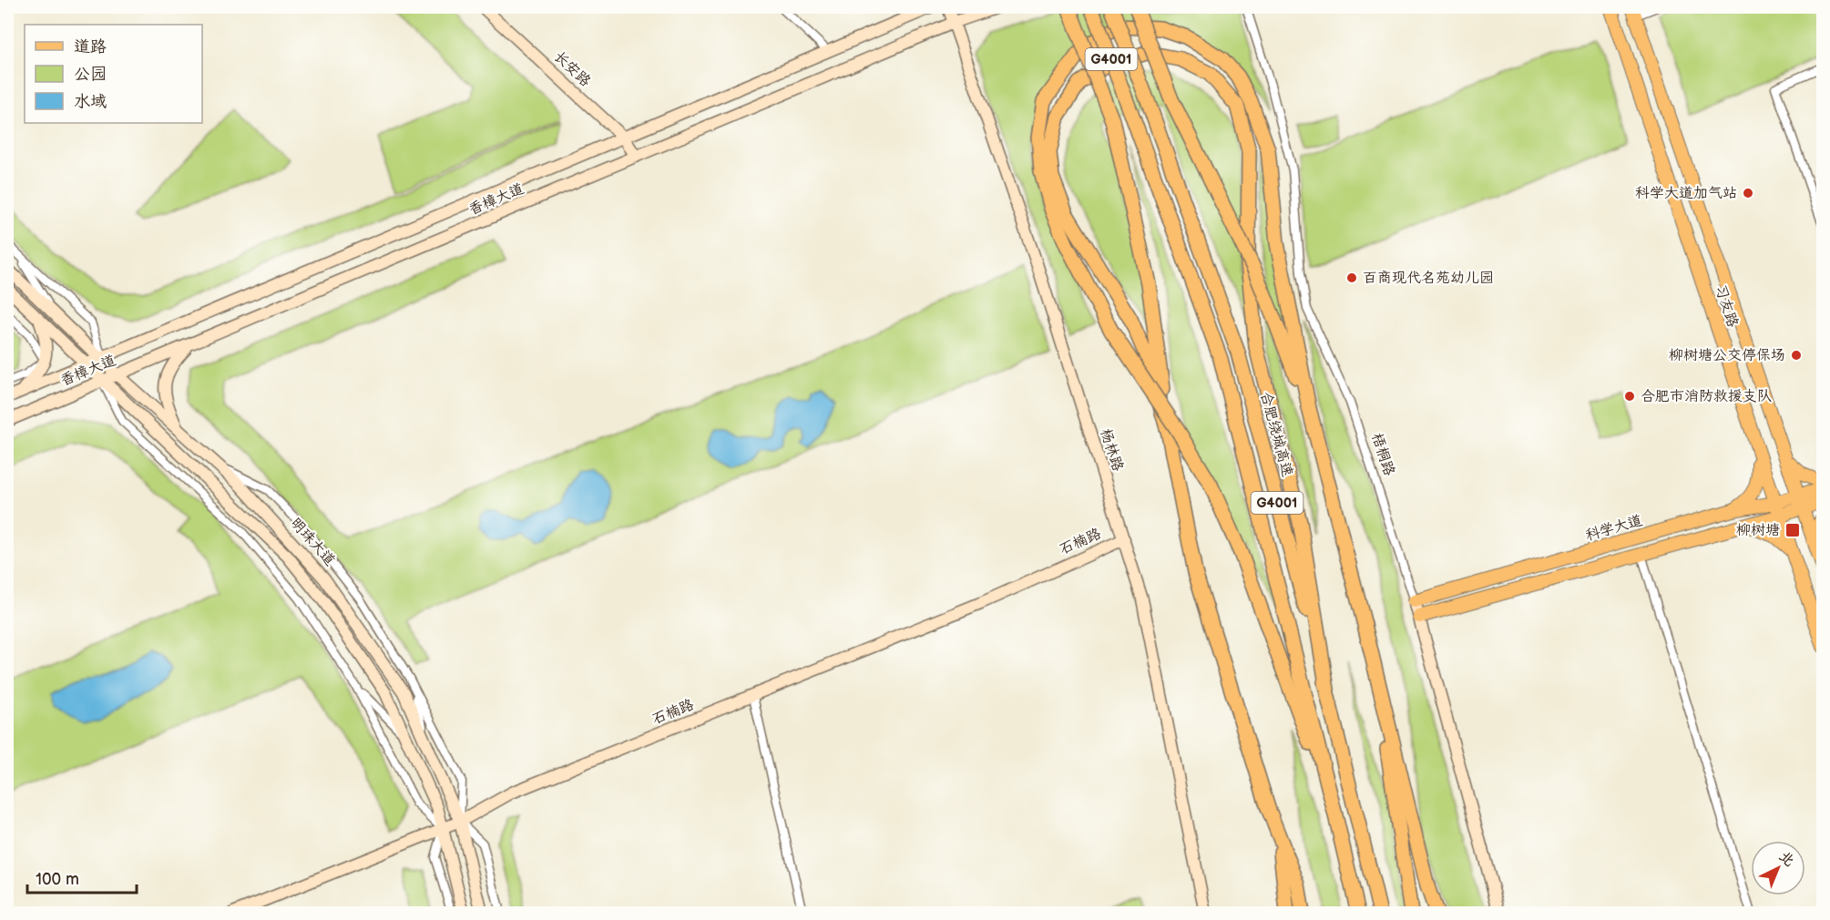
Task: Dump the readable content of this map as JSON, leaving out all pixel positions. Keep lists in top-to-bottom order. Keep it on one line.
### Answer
{"streets":{"highway":["G4001","合肥绕城高速"],"main road":["长安路","香樟大道","习友路","杨林路","梧桐路","科学大道","明珠大道","石楠路"]},"crossings":[["长安路","香樟大道"],["香樟大道","杨林路"],["香樟大道","明珠大道"],["习友路","科学大道"],["杨林路","石楠路"],["梧桐路","科学大道"],["明珠大道","石楠路"]],"places":{"other":["科学大道加气站","百商现代名苑幼儿园","柳树塘公交停保场","合肥市消防救援支队"],"transit":["柳树塘"]},"legend":["道路","公园","水域"],"scale_bar":"100 m","north":"top right"}
